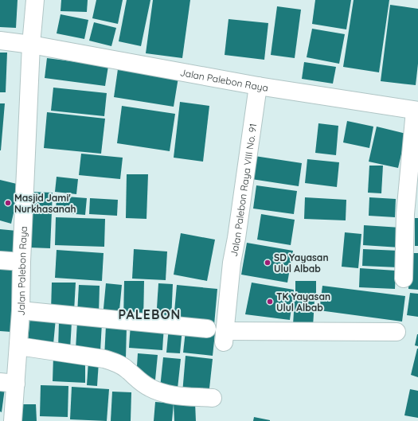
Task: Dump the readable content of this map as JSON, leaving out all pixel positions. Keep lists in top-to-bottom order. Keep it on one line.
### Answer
{"streets":{"street":["Jalan Palebon Raya","Jalan Palebon Raya VIII No. 91"]},"crossings":[["Jalan Palebon Raya","Jalan Palebon Raya VIII No. 91"]],"districts":["PALEBON"],"places":["Masjid Jami' Nurkhasanah","SD Yayasan Ulul Albab","TK Yayasan Ulul Albab"]}
